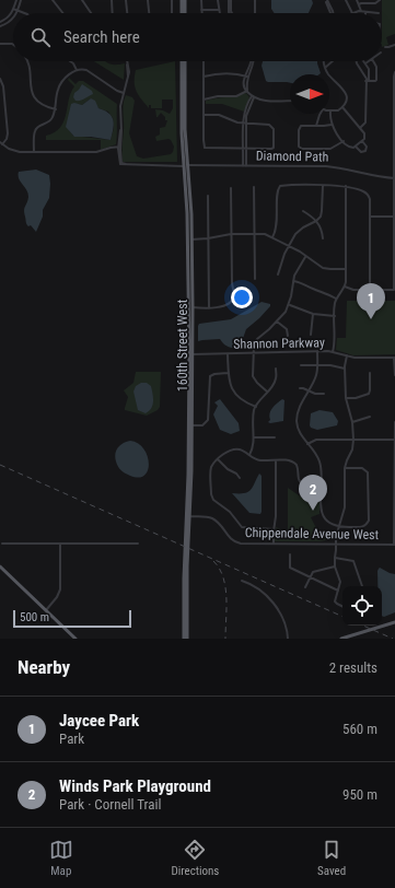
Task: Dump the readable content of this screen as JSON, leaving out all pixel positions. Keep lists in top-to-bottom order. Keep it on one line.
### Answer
{"streets":{"main road":["160th Street West"],"street":["Diamond Path","Shannon Parkway","Chippendale Avenue West"]},"crossings":[["Diamond Path","160th Street West"],["Shannon Parkway","160th Street West"],["160th Street West","Chippendale Avenue West"]],"scale_bar":"500 m","north":"right","page":{"search":"Search here","pins":["1","2"],"scale":"500 m","heading":["Nearby","2 results"],"list":[{"mark":"1","name":"Jaycee Park","note":"Park","value":"560 m"},{"mark":"2","name":"Winds Park Playground","note":"Park · Cornell Trail","value":"950 m"}],"nav":["Map","Directions","Saved"]}}
